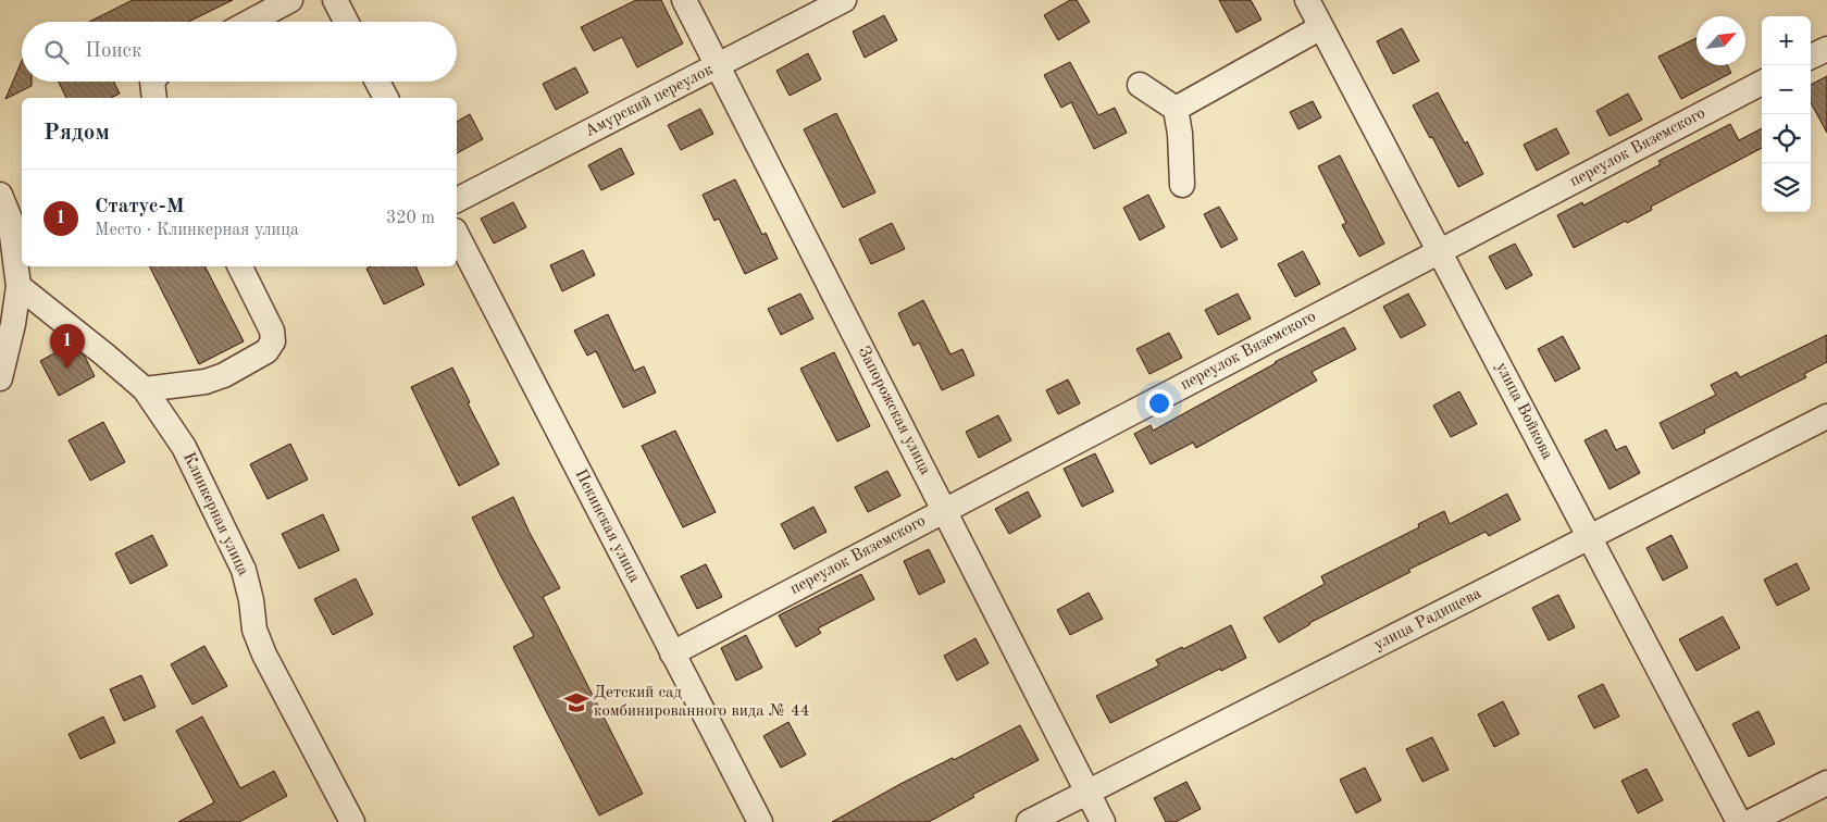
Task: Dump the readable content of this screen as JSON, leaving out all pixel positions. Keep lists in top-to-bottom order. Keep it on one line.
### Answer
{"streets":{"street":["Амурский переулок","переулок Вяземского","Запорожская улица","улица Войкова","Клинкерная улица","Пекинская улица","улица Радищева"]},"crossings":[["Амурский переулок","Запорожская улица"],["переулок Вяземского","Запорожская улица"],["переулок Вяземского","улица Войкова"],["переулок Вяземского","Пекинская улица"],["Запорожская улица","улица Радищева"],["улица Войкова","улица Радищева"]],"places":{"school or university":["Детский сад комбинированного вида № 44"]},"north":"top right","page":{"map_buttons":["+","−"],"search":"Поиск","heading":"Рядом","list":[{"mark":"1","name":"Статус-М","note":"Место · Клинкерная улица","value":"320 m"}],"pins":"1"}}
